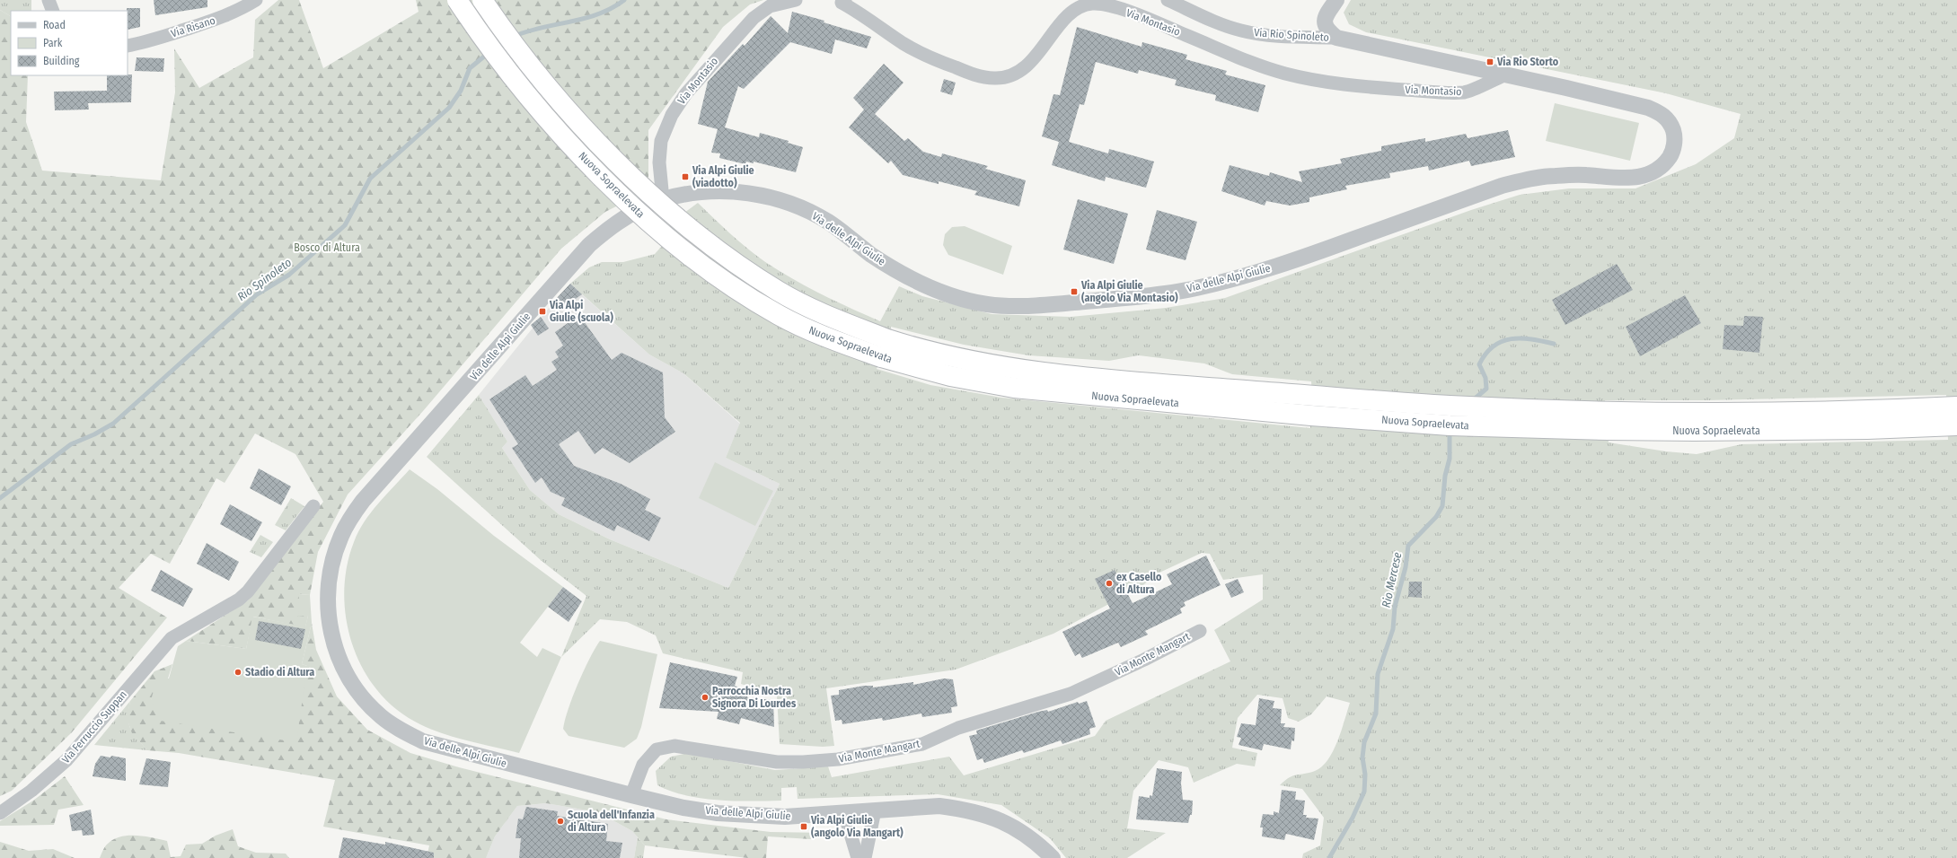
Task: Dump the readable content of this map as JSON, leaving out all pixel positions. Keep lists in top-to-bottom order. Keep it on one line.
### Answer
{"streets":{"highway":["Nuova Sopraelevata"],"street":["Via Montasio","Via Risano","Via Rio Spinoleto","Via delle Alpi Giulie","Via Monte Mangart","Via Ferruccio Suppan"]},"crossings":[["Via Montasio","Via delle Alpi Giulie"],["Via delle Alpi Giulie","Via Monte Mangart"]],"water":["Rio Spinoleto","Rio Mercese"],"parks":["Bosco di Altura"],"places":{"transit":["Via Rio Storto","Via Alpi Giulie (viadotto)","Via Alpi Giulie (angolo Via Montasio)","Via Alpi Giulie (scuola)","Via Alpi Giulie (angolo Via Mangart)"],"other":["ex Casello di Altura","Stadio di Altura","Parrocchia Nostra Signora Di Lourdes","Scuola dell'Infanzia di Altura"]},"legend":["Road","Park","Building"]}
